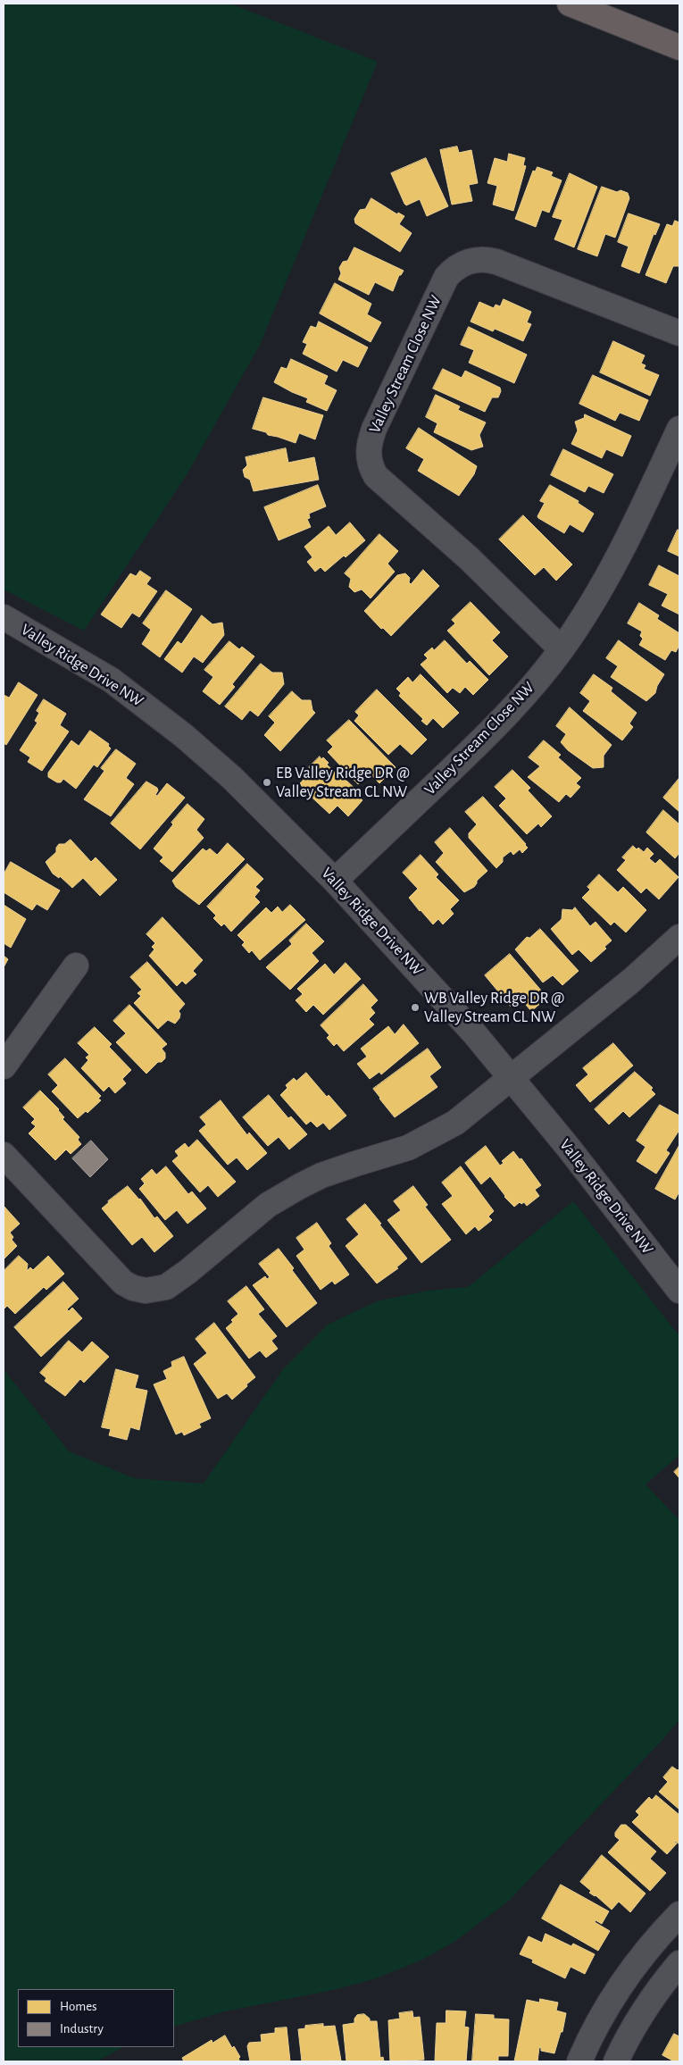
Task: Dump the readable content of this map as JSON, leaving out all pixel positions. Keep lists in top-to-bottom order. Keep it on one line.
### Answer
{"streets":{"street":["Valley Stream Close NW","Valley Ridge Drive NW"]},"crossings":[["Valley Stream Close NW","Valley Ridge Drive NW"]],"places":["EB Valley Ridge DR @ Valley Stream CL NW","WB Valley Ridge DR @ Valley Stream CL NW"],"legend":["Homes","Industry"]}
